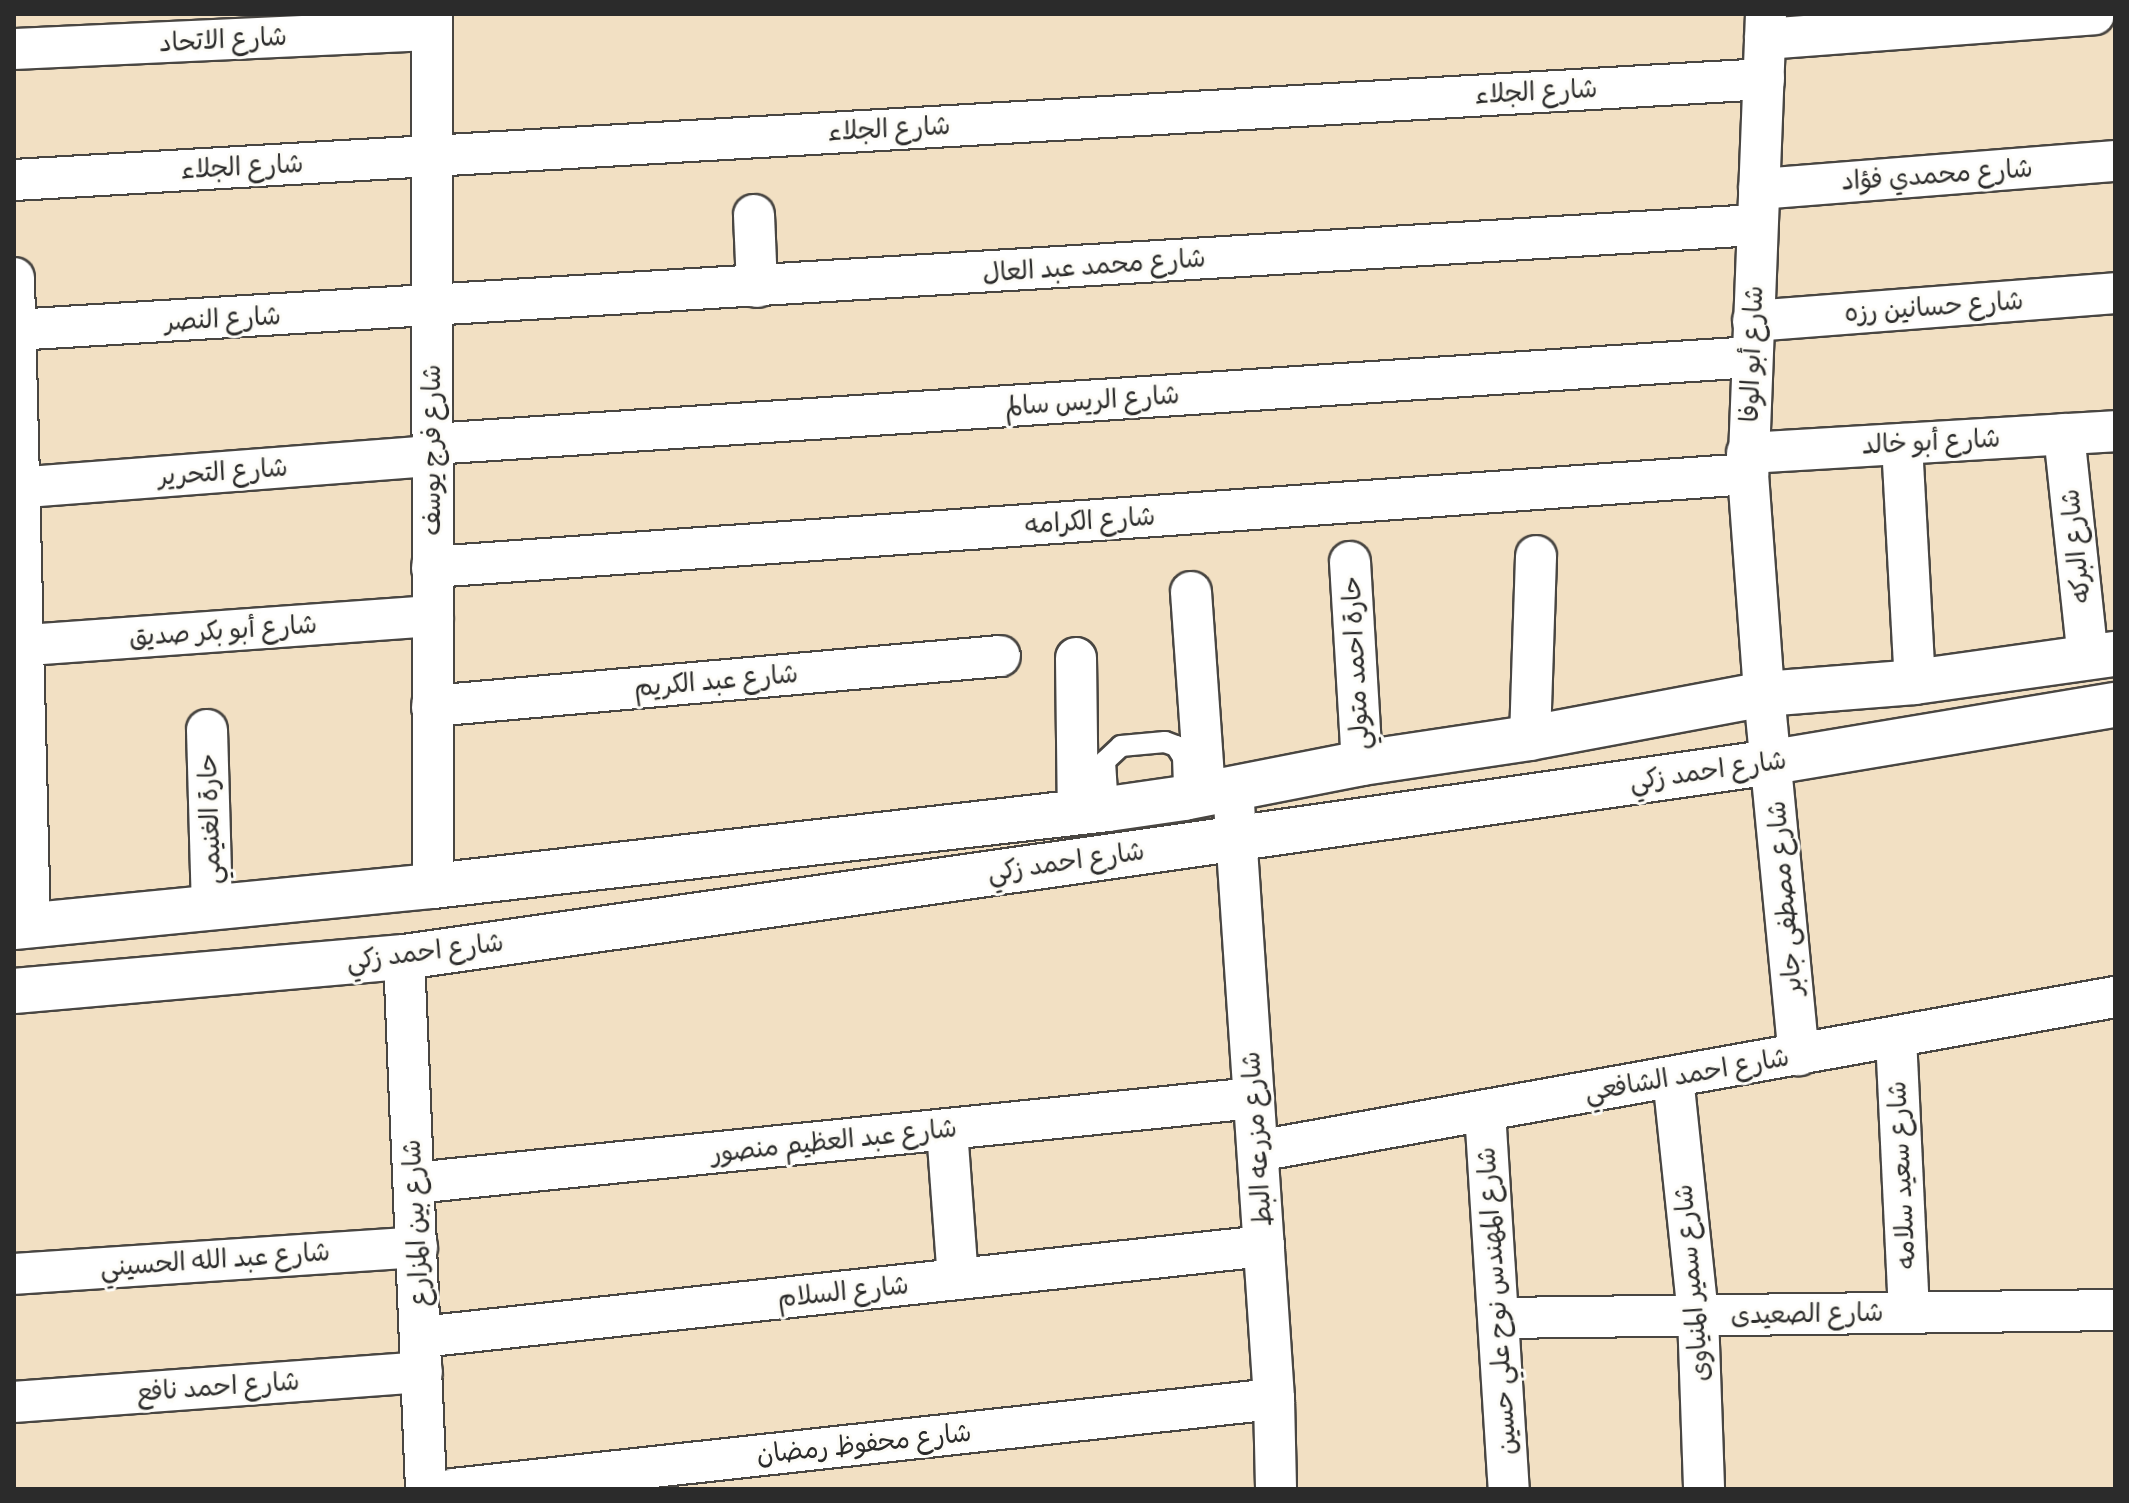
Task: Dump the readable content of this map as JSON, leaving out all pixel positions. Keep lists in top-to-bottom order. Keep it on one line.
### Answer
{"streets":{"street":["شارع الاتحاد","شارع الجلاء","شارع محمدي فؤاد","شارع محمد عبد العال","شارع حسانين رزه","شارع النصر","شارع أبو الوفا","شارع الريس سالم","شارع أبو خالد","شارع فرج يوسف","شارع التحرير","شارع الكرامه","شارع البركه","شارع أبو بكر صديق","حارة احمد متولي","شارع عبد الكريم","شارع احمد زكي","حارة الغنيمي","شارع مصطفى جابر","شارع احمد الشافعي","شارع مزرعه البط","شارع عبد العظيم منصور","شارع سعيد سلامه","شارع بين المزارع","شارع عبد الله الحسيني","شارع سمير المنياوى","شارع السلام","شارع المهندس نوح علي حسين","شارع الصعيدى","شارع احمد نافع","شارع محفوظ رمضان"]},"crossings":[["شارع الاتحاد","شارع فرج يوسف"],["شارع الجلاء","شارع أبو الوفا"],["شارع الجلاء","شارع فرج يوسف"],["شارع محمدي فؤاد","شارع محمد عبد العال"],["شارع محمدي فؤاد","شارع أبو الوفا"],["شارع محمد عبد العال","شارع النصر"],["شارع محمد عبد العال","شارع أبو الوفا"],["شارع محمد عبد العال","شارع فرج يوسف"],["شارع حسانين رزه","شارع أبو الوفا"],["شارع حسانين رزه","شارع الريس سالم"],["شارع النصر","شارع فرج يوسف"],["شارع أبو الوفا","شارع الريس سالم"],["شارع أبو الوفا","شارع أبو خالد"],["شارع أبو الوفا","شارع الكرامه"],["شارع أبو الوفا","شارع احمد زكي"],["شارع أبو الوفا","شارع مصطفى جابر"],["شارع الريس سالم","شارع فرج يوسف"],["شارع الريس سالم","شارع التحرير"],["شارع أبو خالد","شارع الكرامه"],["شارع أبو خالد","شارع البركه"],["شارع فرج يوسف","شارع التحرير"],["شارع فرج يوسف","شارع الكرامه"],["شارع فرج يوسف","شارع أبو بكر صديق"],["شارع فرج يوسف","شارع عبد الكريم"],["شارع فرج يوسف","شارع احمد زكي"],["شارع البركه","شارع احمد زكي"],["حارة احمد متولي","شارع احمد زكي"],["شارع احمد زكي","حارة الغنيمي"],["شارع احمد زكي","شارع مصطفى جابر"],["شارع احمد زكي","شارع مزرعه البط"],["شارع احمد زكي","شارع بين المزارع"],["شارع مصطفى جابر","شارع احمد الشافعي"],["شارع احمد الشافعي","شارع مزرعه البط"],["شارع احمد الشافعي","شارع سعيد سلامه"],["شارع احمد الشافعي","شارع سمير المنياوى"],["شارع احمد الشافعي","شارع المهندس نوح علي حسين"],["شارع مزرعه البط","شارع عبد العظيم منصور"],["شارع مزرعه البط","شارع السلام"],["شارع مزرعه البط","شارع محفوظ رمضان"],["شارع عبد العظيم منصور","شارع بين المزارع"],["شارع سعيد سلامه","شارع الصعيدى"],["شارع بين المزارع","شارع عبد الله الحسيني"],["شارع بين المزارع","شارع السلام"],["شارع بين المزارع","شارع احمد نافع"],["شارع سمير المنياوى","شارع الصعيدى"],["شارع السلام","شارع احمد نافع"],["شارع المهندس نوح علي حسين","شارع الصعيدى"]]}
